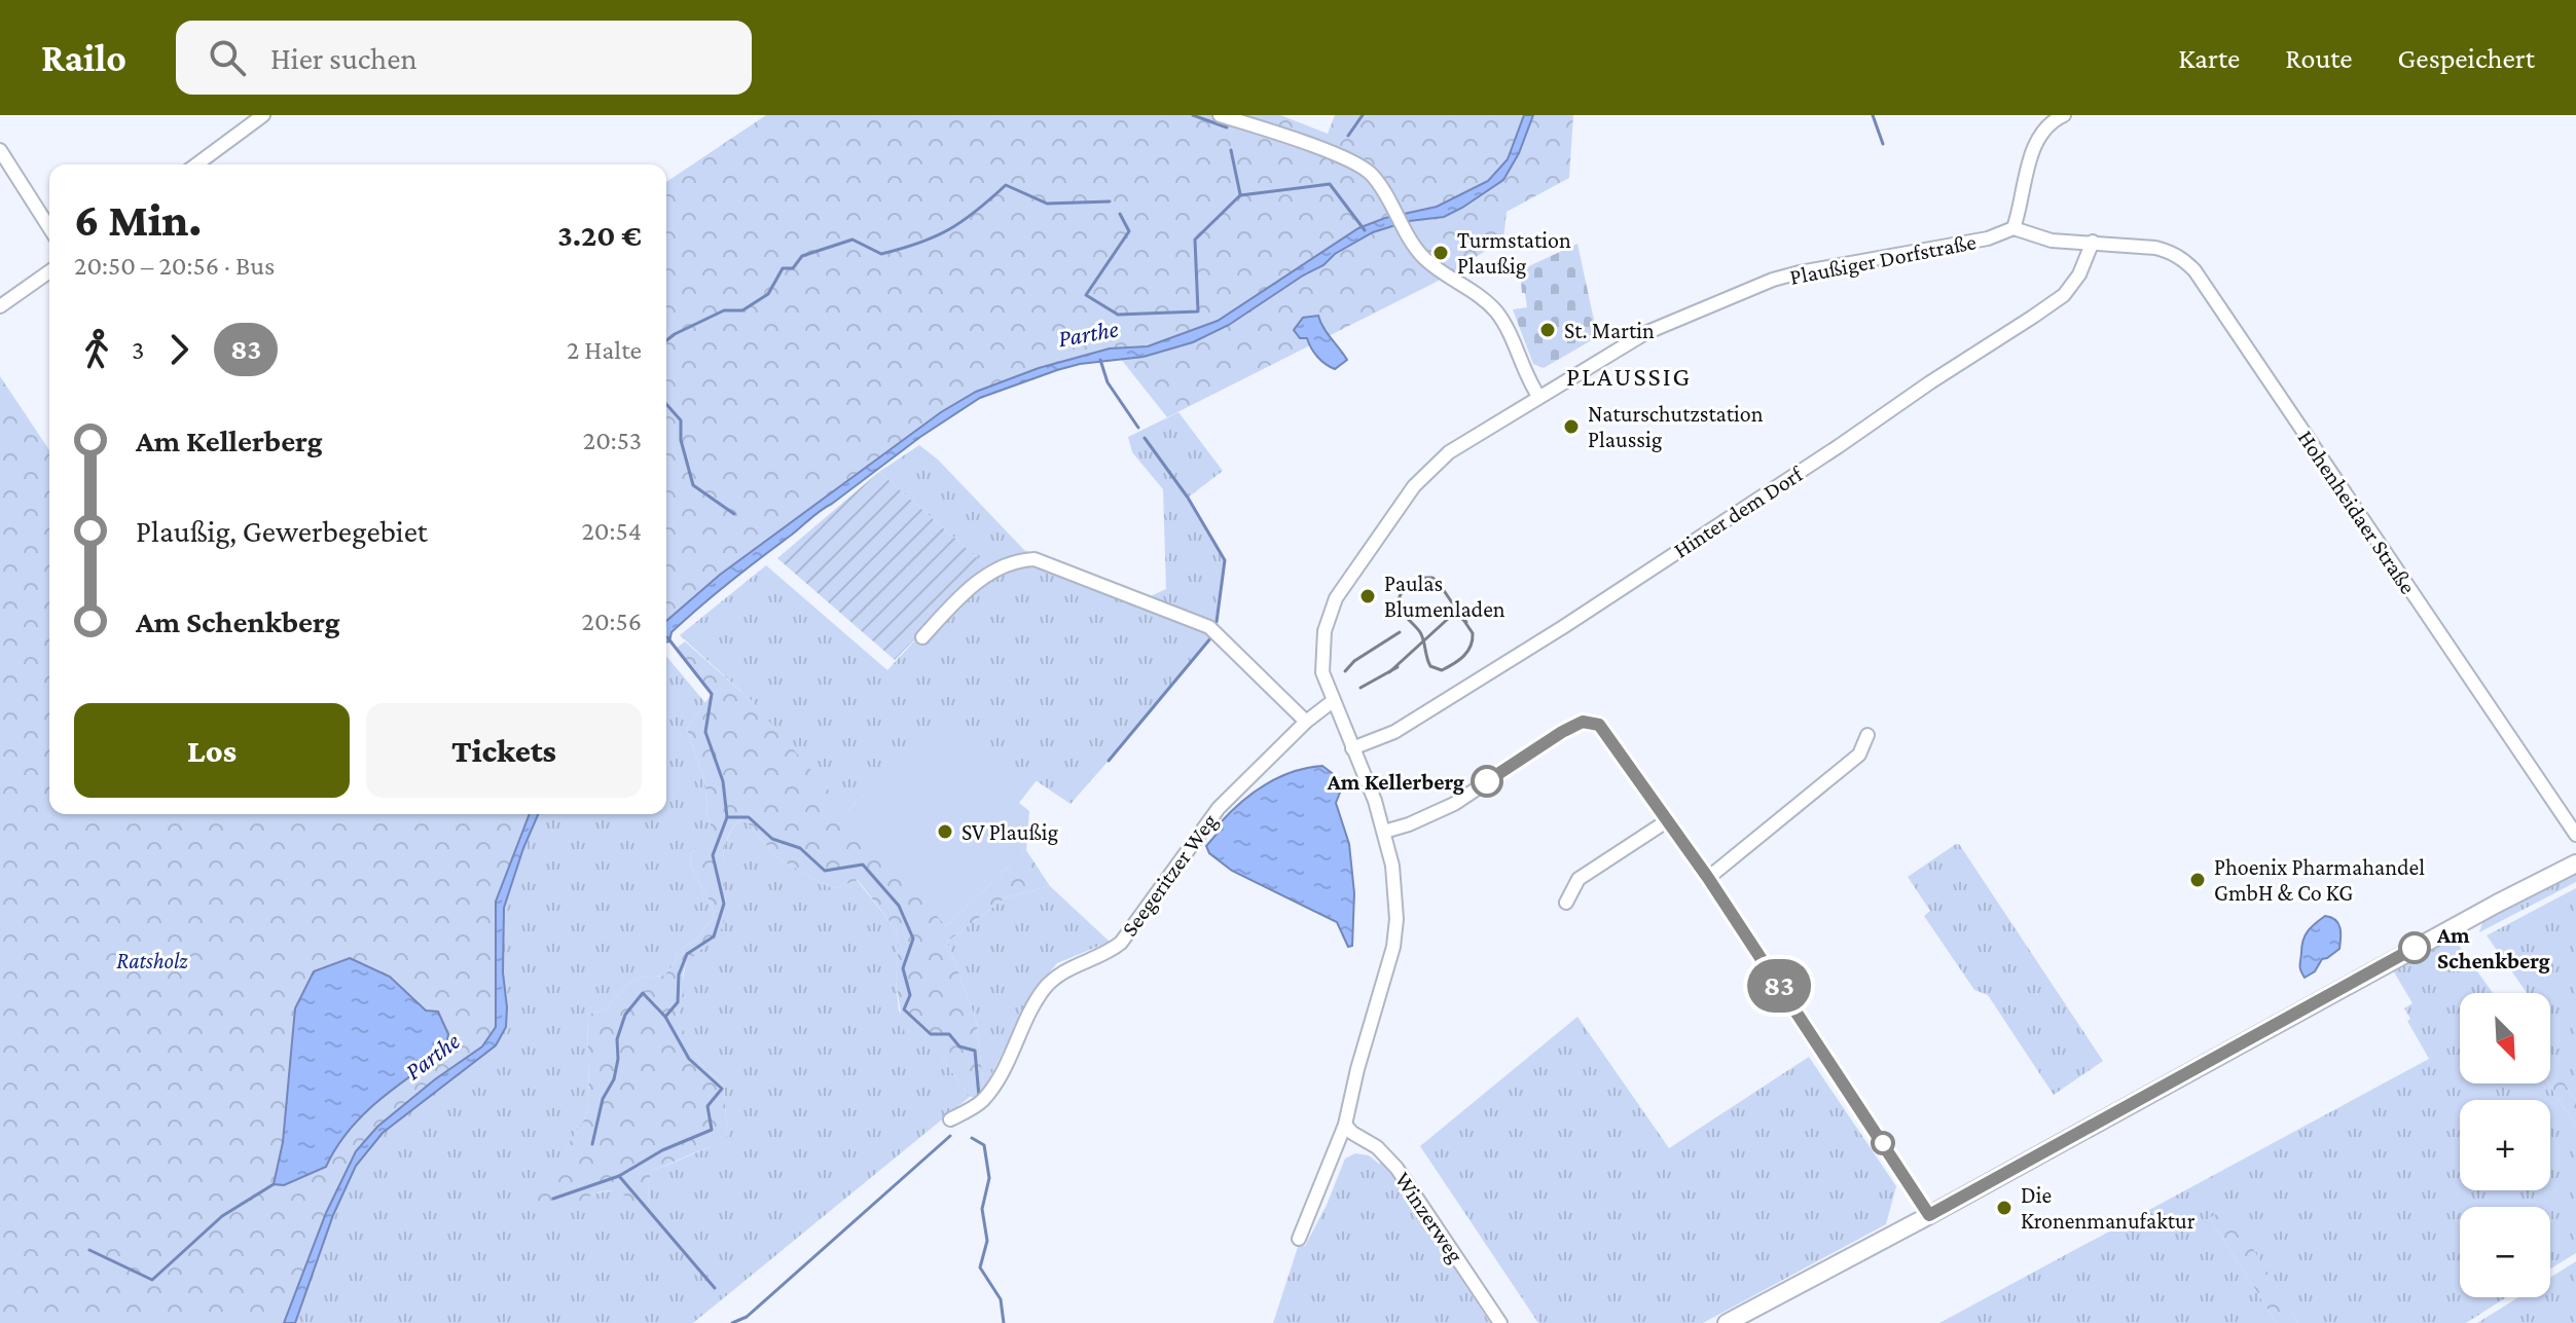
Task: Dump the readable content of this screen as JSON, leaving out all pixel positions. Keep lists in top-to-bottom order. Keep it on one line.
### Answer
{"streets":{"street":["Plaußiger Dorfstraße","Hinter dem Dorf","Hohenheidaer Straße","Seegeritzer Weg","Winzerweg"]},"crossings":[["Plaußiger Dorfstraße","Hinter dem Dorf"],["Plaußiger Dorfstraße","Seegeritzer Weg"],["Plaußiger Dorfstraße","Winzerweg"],["Hinter dem Dorf","Hohenheidaer Straße"]],"districts":["PLAUSSIG"],"water":["Parthe"],"parks":["Ratsholz"],"places":["Turmstation Plaußig","St. Martin","Naturschutzstation Plaussig","Paulas Blumenladen","Am Kellerberg","SV Plaußig","Phoenix Pharmahandel GmbH & Co KG","Am Schenkberg","Die Kronenmanufaktur"],"lines":["bus line 83"],"north":"bottom right","page":{"header":"Railo","search":"Hier suchen","nav":["Karte","Route","Gespeichert"],"on_map":"83","heading":["6 Min.","20:50 – 20:56 · Bus","3.20 €"],"legs":["3","83","2 Halte"],"list":[{"name":"Am Kellerberg","value":"20:53"},{"name":"Plaußig, Gewerbegebiet","value":"20:54"},{"name":"Am Schenkberg","value":"20:56"}],"buttons":["Los","Tickets"],"map_buttons":["+","−"]}}
